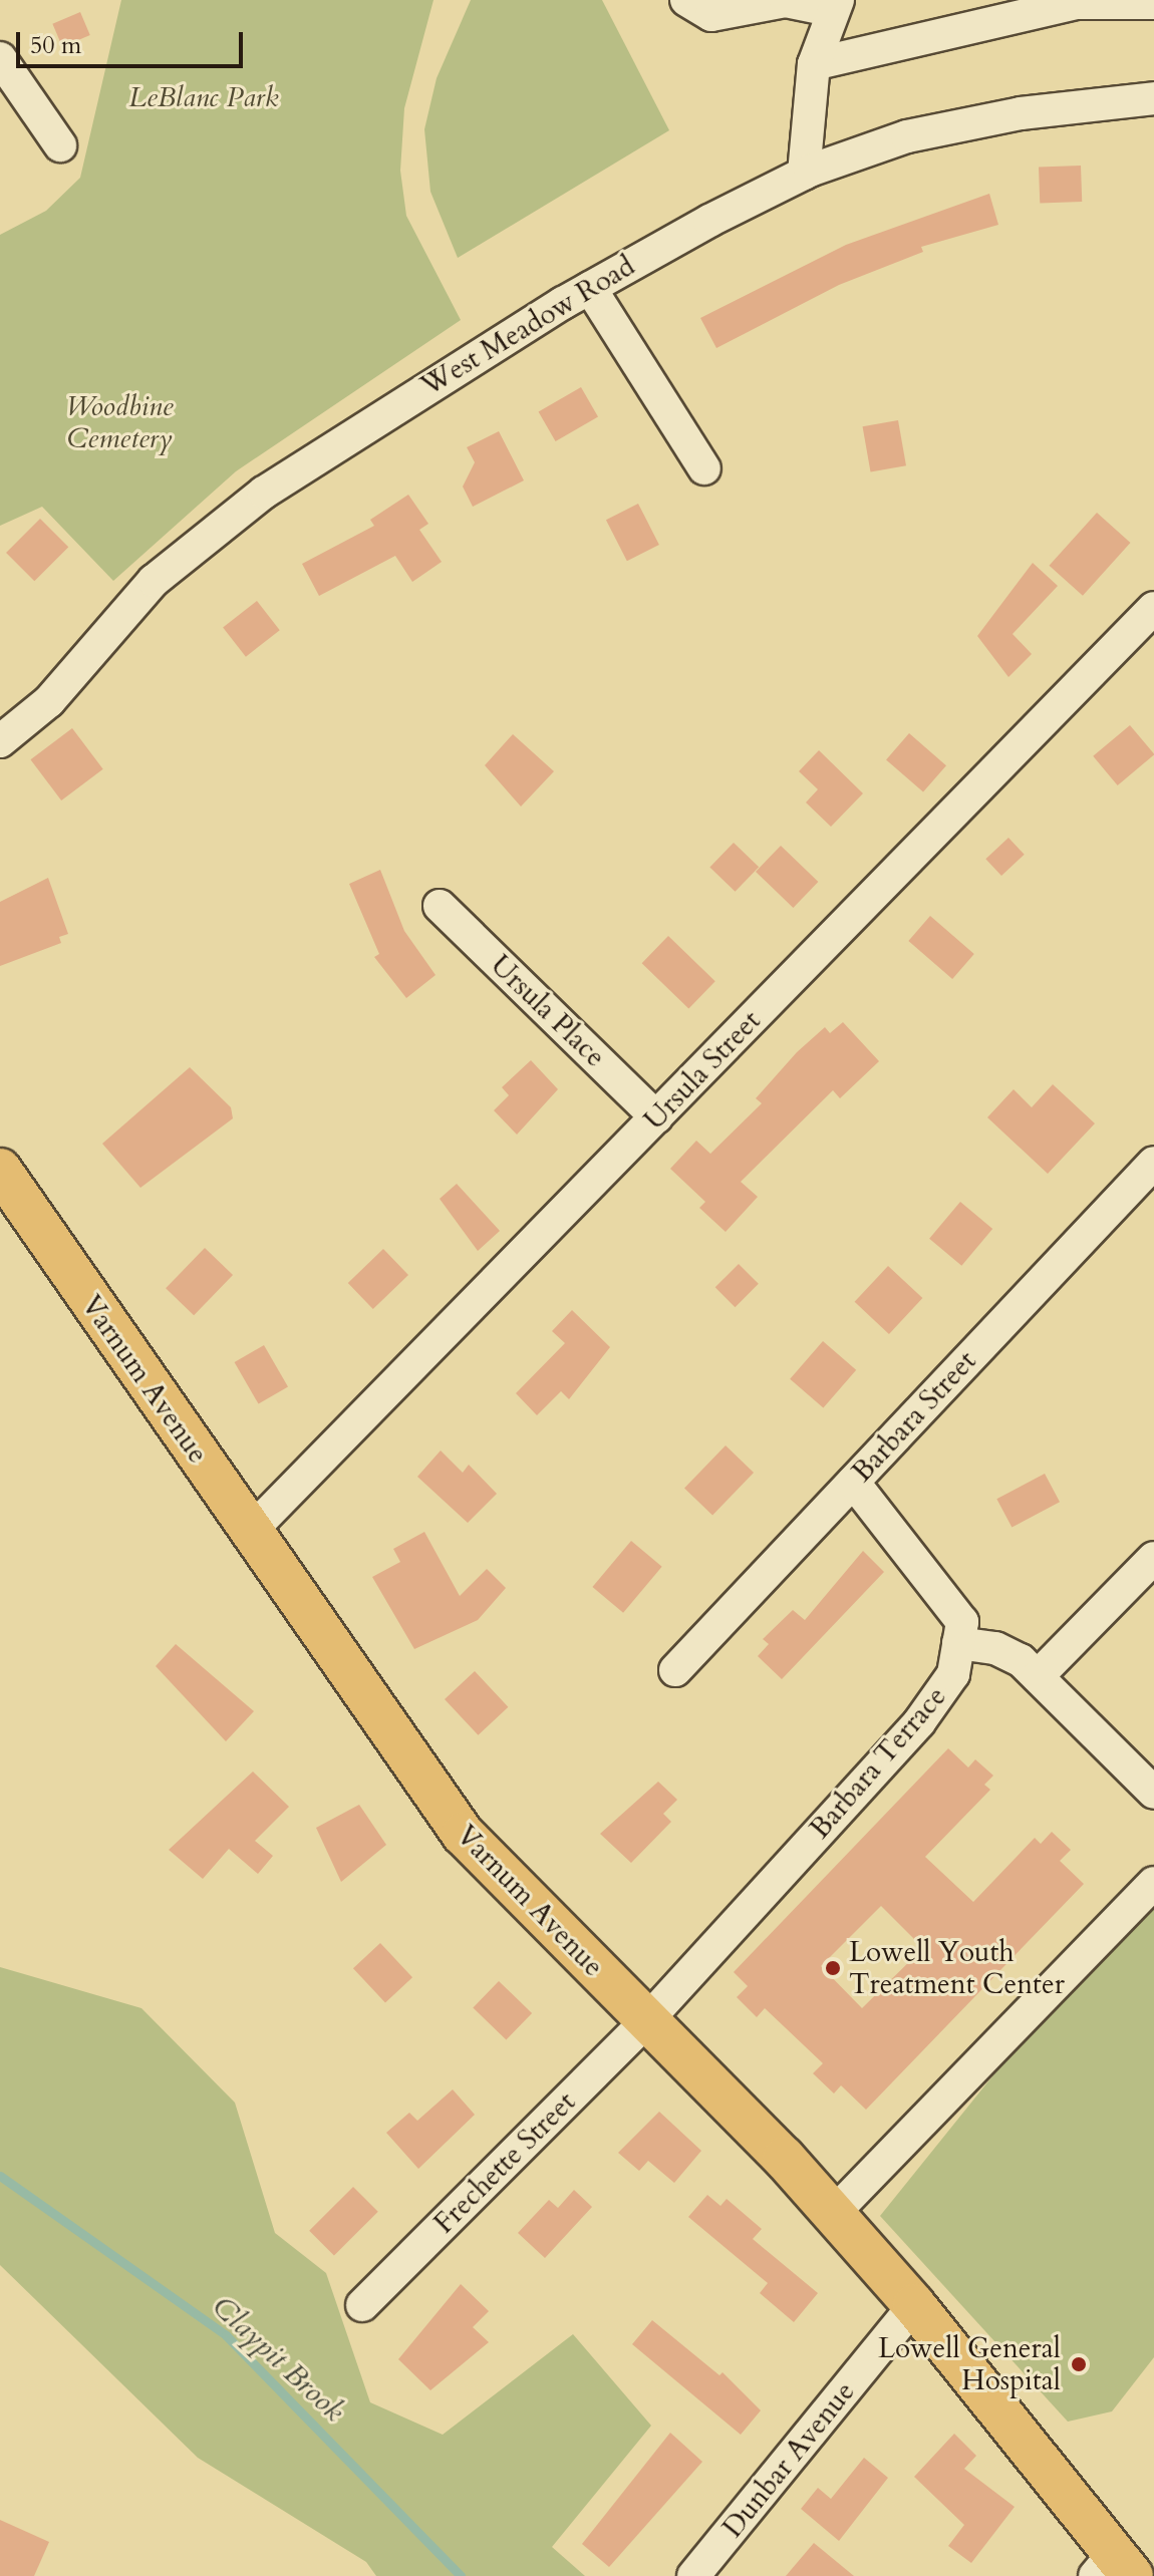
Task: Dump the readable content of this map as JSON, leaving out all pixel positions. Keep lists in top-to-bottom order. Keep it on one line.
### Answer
{"streets":{"main road":["Varnum Avenue"],"street":["West Meadow Road","Ursula Place","Ursula Street","Barbara Street","Barbara Terrace","Frechette Street","Dunbar Avenue"]},"crossings":[["Ursula Place","Ursula Street"],["Ursula Street","Varnum Avenue"],["Varnum Avenue","Barbara Terrace"],["Varnum Avenue","Frechette Street"],["Varnum Avenue","Dunbar Avenue"],["Barbara Street","Barbara Terrace"],["Barbara Terrace","Frechette Street"]],"water":["Claypit Brook"],"parks":["LeBlanc Park","Woodbine Cemetery"],"places":["Lowell Youth Treatment Center","Lowell General Hospital"],"scale_bar":"50 m"}
